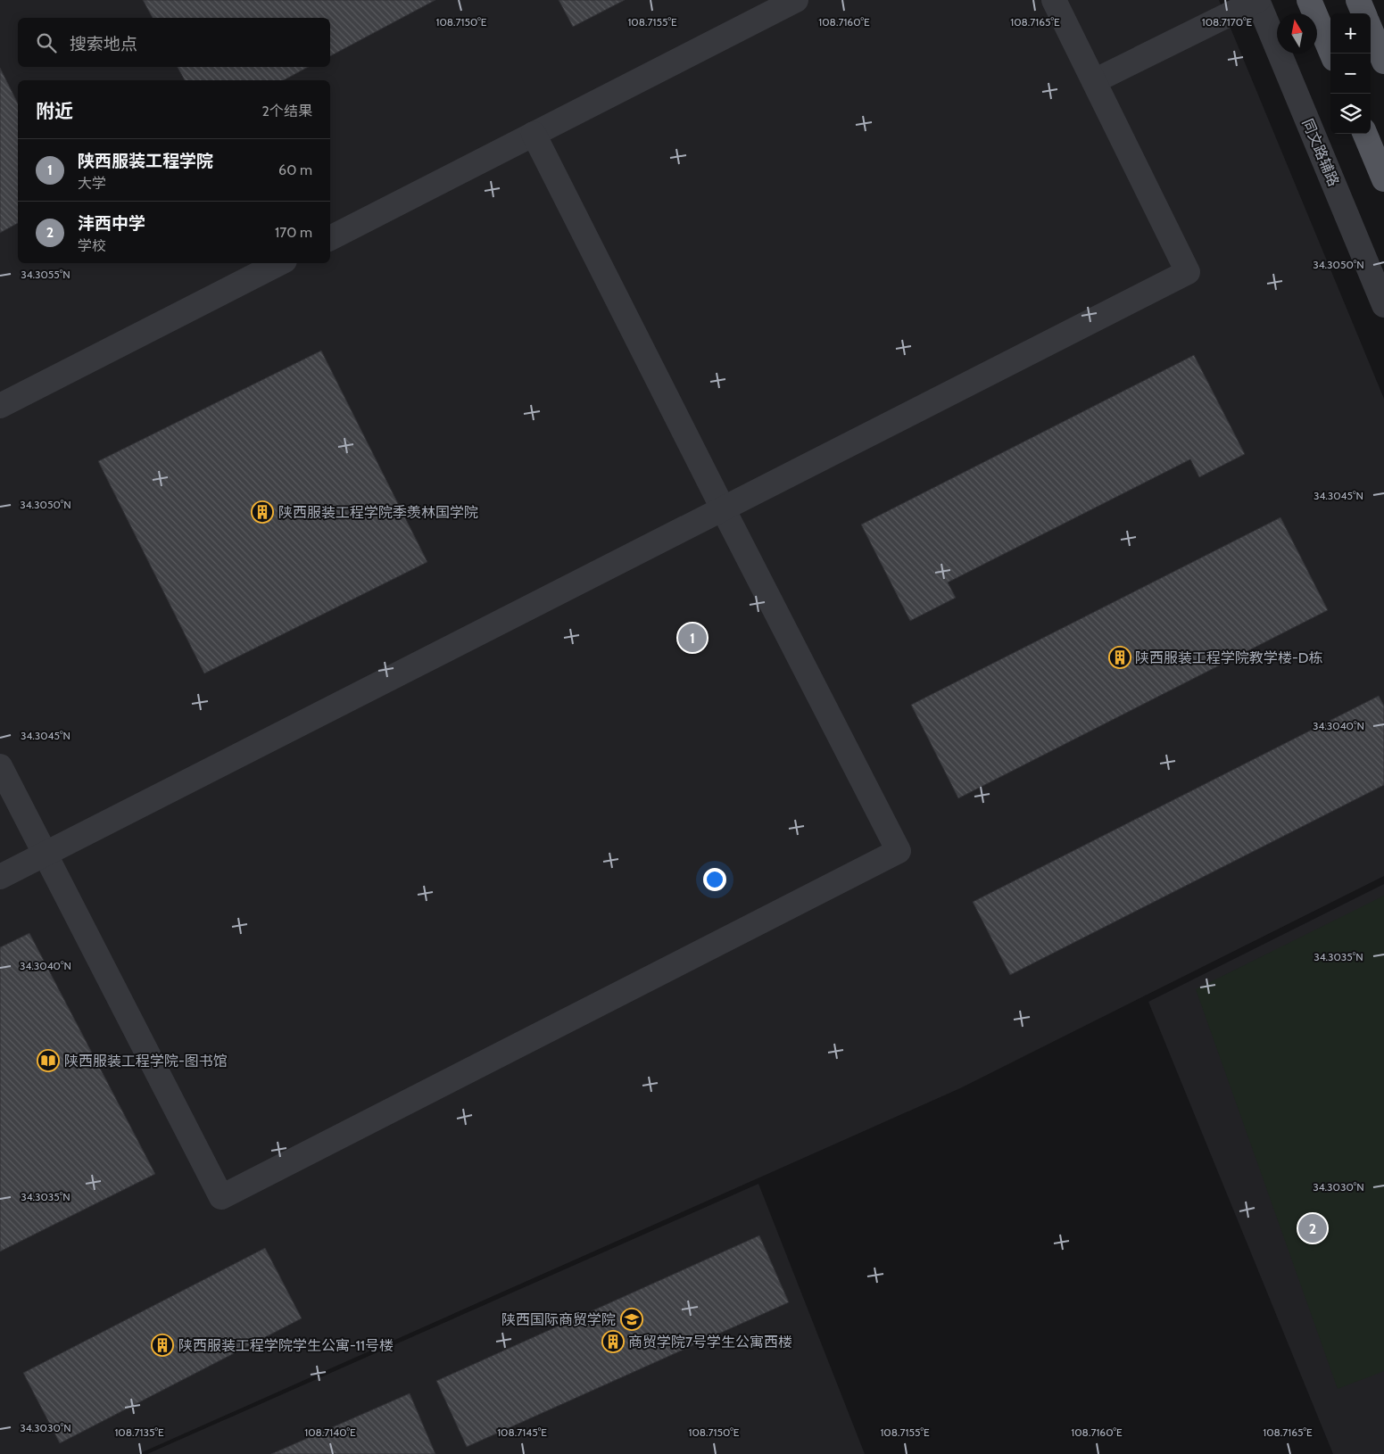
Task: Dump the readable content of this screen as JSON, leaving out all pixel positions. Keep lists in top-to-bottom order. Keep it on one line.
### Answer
{"streets":{"street":["同文路辅路"]},"places":{"building":["陕西服装工程学院季羡林国学院","陕西服装工程学院教学楼-D栋","商贸学院7号学生公寓西楼","陕西服装工程学院学生公寓-11号楼"],"library":["陕西服装工程学院-图书馆"],"school or university":["陕西国际商贸学院"]},"north":"top","page":{"map_buttons":["+","−"],"search":"搜索地点","heading":["附近","2个结果"],"list":[{"mark":"1","name":"陕西服装工程学院","note":"大学","value":"60 m"},{"mark":"2","name":"沣西中学","note":"学校","value":"170 m"}],"pins":["1","2"]},"coordinates":["108.7170°E","108.7150°E","108.7155°E","108.7160°E","108.7165°E","34.3050°N","34.3055°N","34.3045°N","34.3040°N","34.3035°N","34.3030°N","108.7135°E","108.7140°E","108.7145°E"]}
